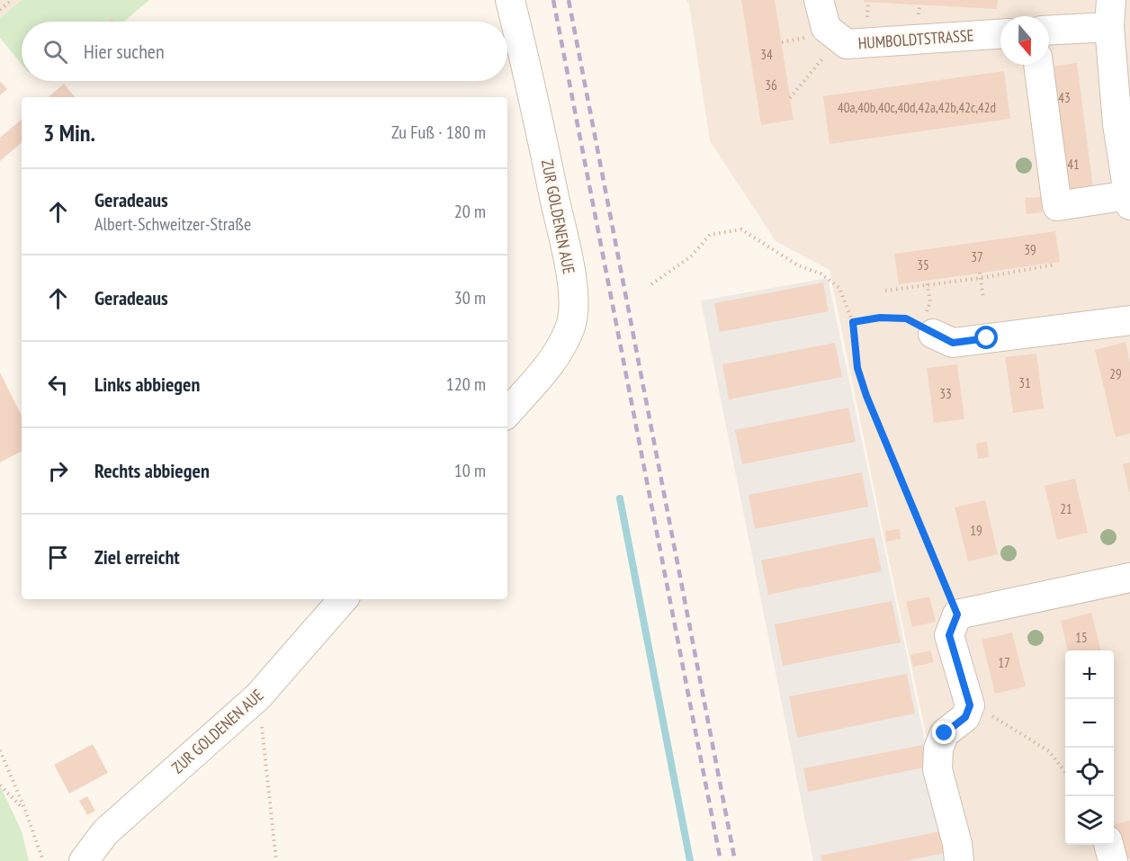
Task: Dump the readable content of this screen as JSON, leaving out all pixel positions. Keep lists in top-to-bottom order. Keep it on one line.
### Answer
{"streets":{"street":["HUMBOLDTSTRASSE","ZUR GOLDENEN AUE"]},"house_numbers":["34","36","43","40a,40b,40c,40d,42a,42b,42c,42d","41","39","37","35","29","31","33","21","19","15","17"],"north":"bottom","page":{"search":"Hier suchen","heading":["3 Min.","Zu Fuß · 180 m"],"list":[["Geradeaus","Albert-Schweitzer-Straße","20 m"],["Geradeaus","30 m"],["Links abbiegen","120 m"],["Rechts abbiegen","10 m"],"Ziel erreicht"],"map_buttons":["+","−"]}}
